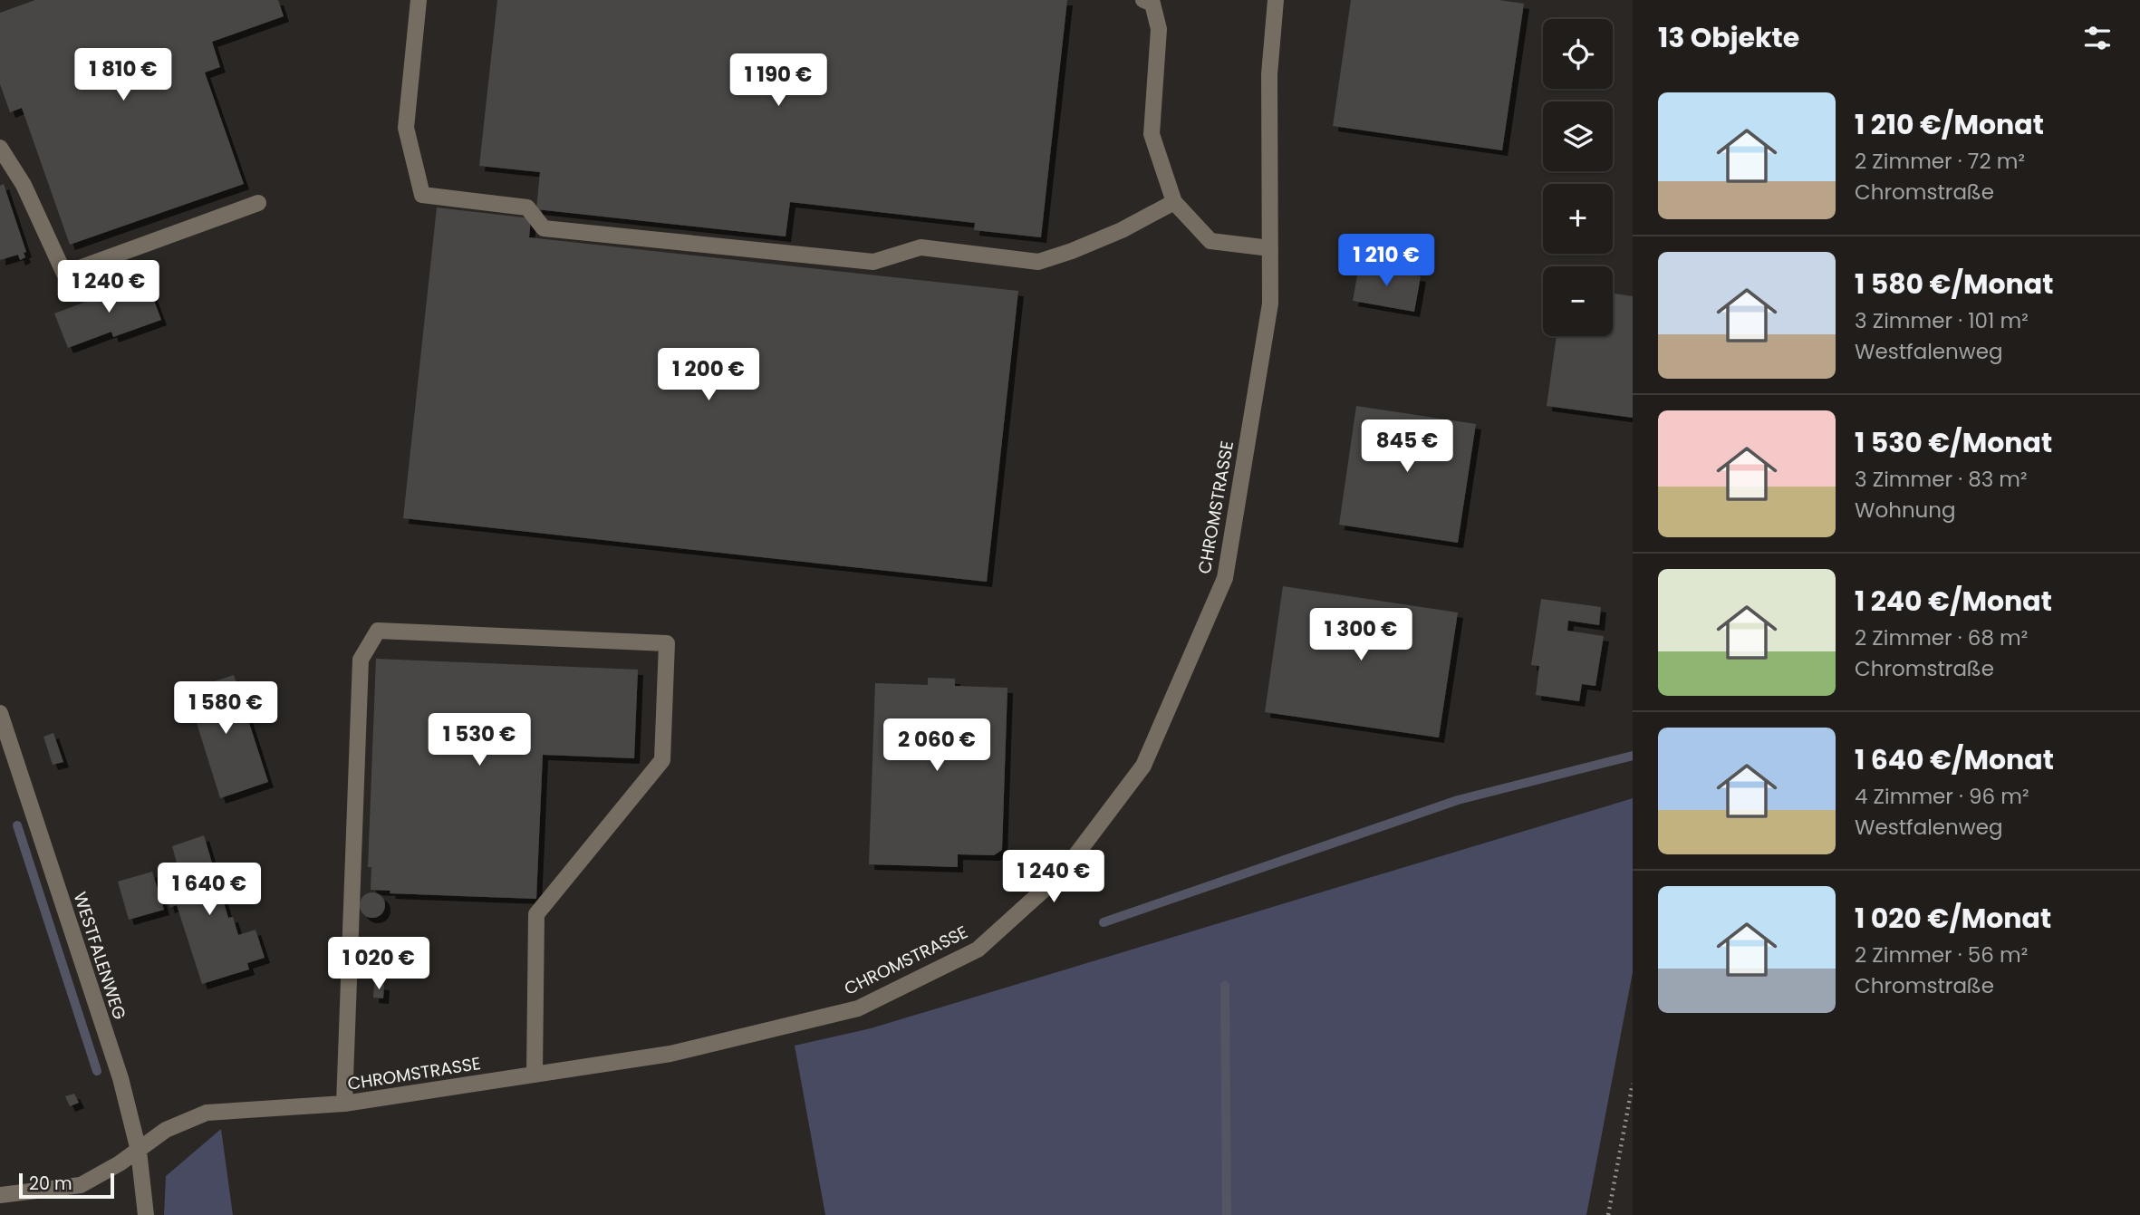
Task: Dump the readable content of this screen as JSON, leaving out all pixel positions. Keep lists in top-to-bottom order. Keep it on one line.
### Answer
{"streets":{"street":["CHROMSTRASSE","WESTFALENWEG"]},"crossings":[["CHROMSTRASSE","WESTFALENWEG"]],"scale_bar":"20 m","page":{"heading":"13 Objekte","map_buttons":["+","−"],"price":["1 810 €","1 190 €","1 210 €","1 240 €","1 200 €","845 €","1 300 €","1 580 €","1 530 €","2 060 €","1 240 €","1 640 €","1 020 €"],"list":[{"name":"1 210 €/Monat","note":"2 Zimmer · 72 m² · Chromstraße"},{"name":"1 580 €/Monat","note":"3 Zimmer · 101 m² · Westfalenweg"},{"name":"1 530 €/Monat","note":"3 Zimmer · 83 m² · Wohnung"},{"name":"1 240 €/Monat","note":"2 Zimmer · 68 m² · Chromstraße"},{"name":"1 640 €/Monat","note":"4 Zimmer · 96 m² · Westfalenweg"},{"name":"1 020 €/Monat","note":"2 Zimmer · 56 m² · Chromstraße"}],"scale":"20 m"}}
